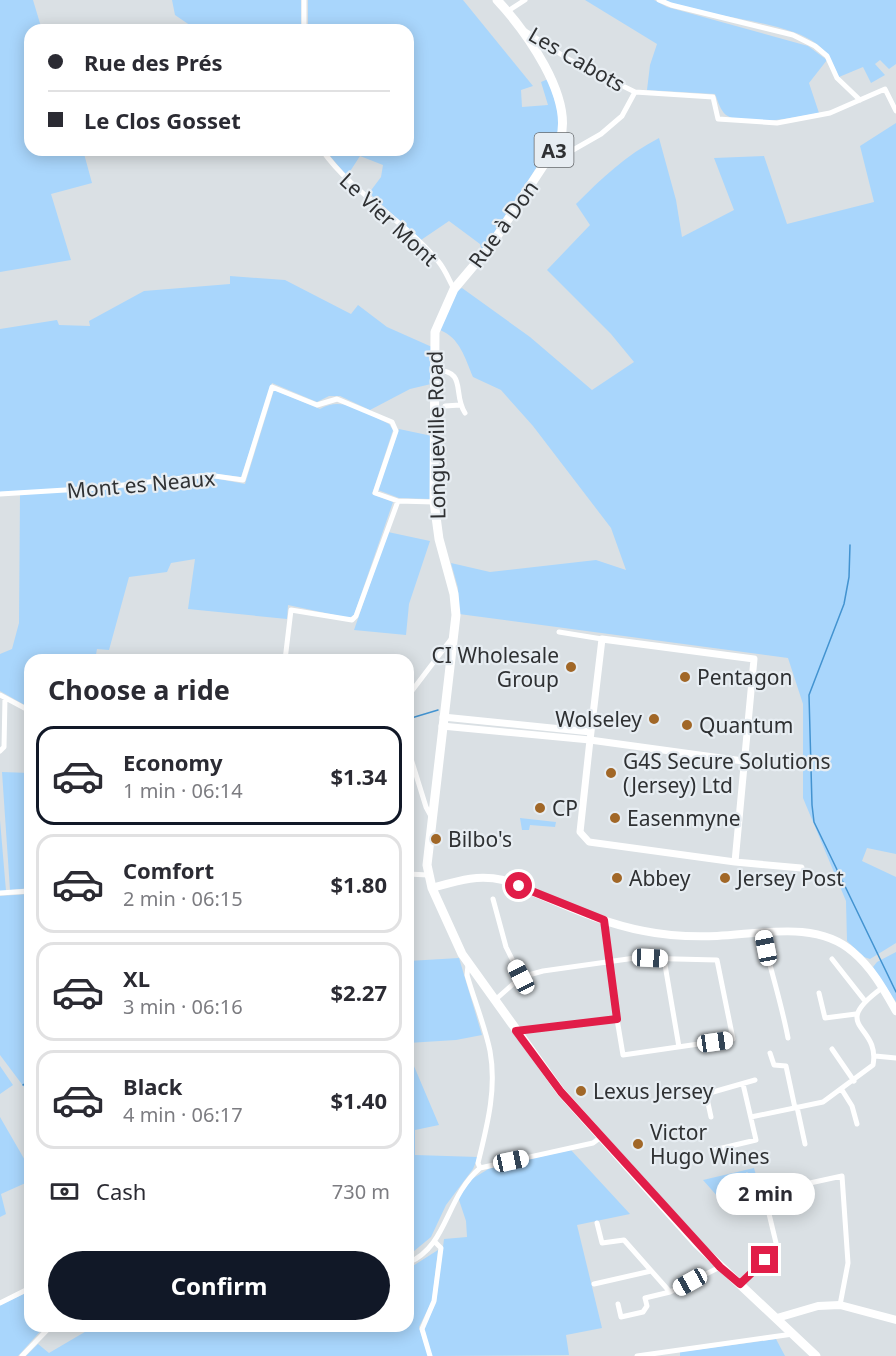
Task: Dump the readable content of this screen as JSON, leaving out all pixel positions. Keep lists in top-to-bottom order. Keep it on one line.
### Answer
{"streets":{"main road":["A3","Rue à Don","Longueville Road"],"street":["Les Cabots","Le Vier Mont","Mont es Neaux"]},"crossings":[["Les Cabots","Rue à Don"],["A3","Longueville Road"],["Le Vier Mont","Rue à Don"],["Le Vier Mont","Longueville Road"],["Rue à Don","Longueville Road"]],"places":["CI Wholesale Group","Pentagon","Wolseley","Quantum","G4S Secure Solutions (Jersey) Ltd","CP","Easenmyne","Bilbo's","Abbey","Jersey Post","Lexus Jersey","Victor Hugo Wines"],"page":{"banner":["Rue des Prés","Le Clos Gosset"],"heading":"Choose a ride","list":[{"name":"Economy","note":"1 min · 06:14","value":"$1.34"},{"name":"Comfort","note":"2 min · 06:15","value":"$1.80"},{"name":"XL","note":"3 min · 06:16","value":"$2.27"},{"name":"Black","note":"4 min · 06:17","value":"$1.40"}],"pay":["Cash","730 m"],"bubble":"2 min","buttons":"Confirm"}}
